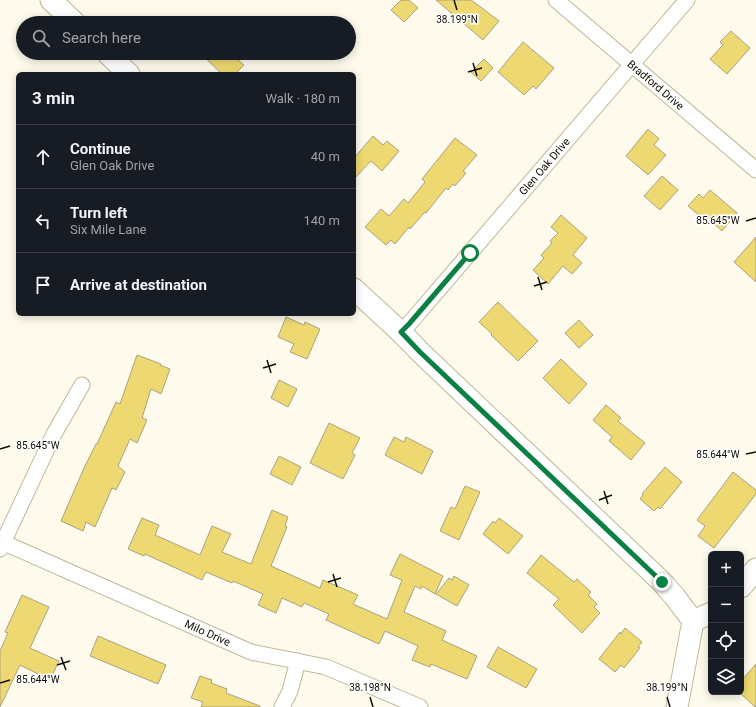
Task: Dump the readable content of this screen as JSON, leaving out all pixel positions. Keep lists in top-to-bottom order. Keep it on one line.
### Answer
{"streets":{"street":["Bradford Drive","Glen Oak Drive","Milo Drive"]},"crossings":[["Bradford Drive","Glen Oak Drive"]],"page":{"search":"Search here","heading":["3 min","Walk · 180 m"],"list":[["Continue","Glen Oak Drive","40 m"],["Turn left","Six Mile Lane","140 m"],"Arrive at destination"],"map_buttons":["+","−"]},"coordinates":["38.199°N","85.645°W","85.644°W","38.198°N"]}
